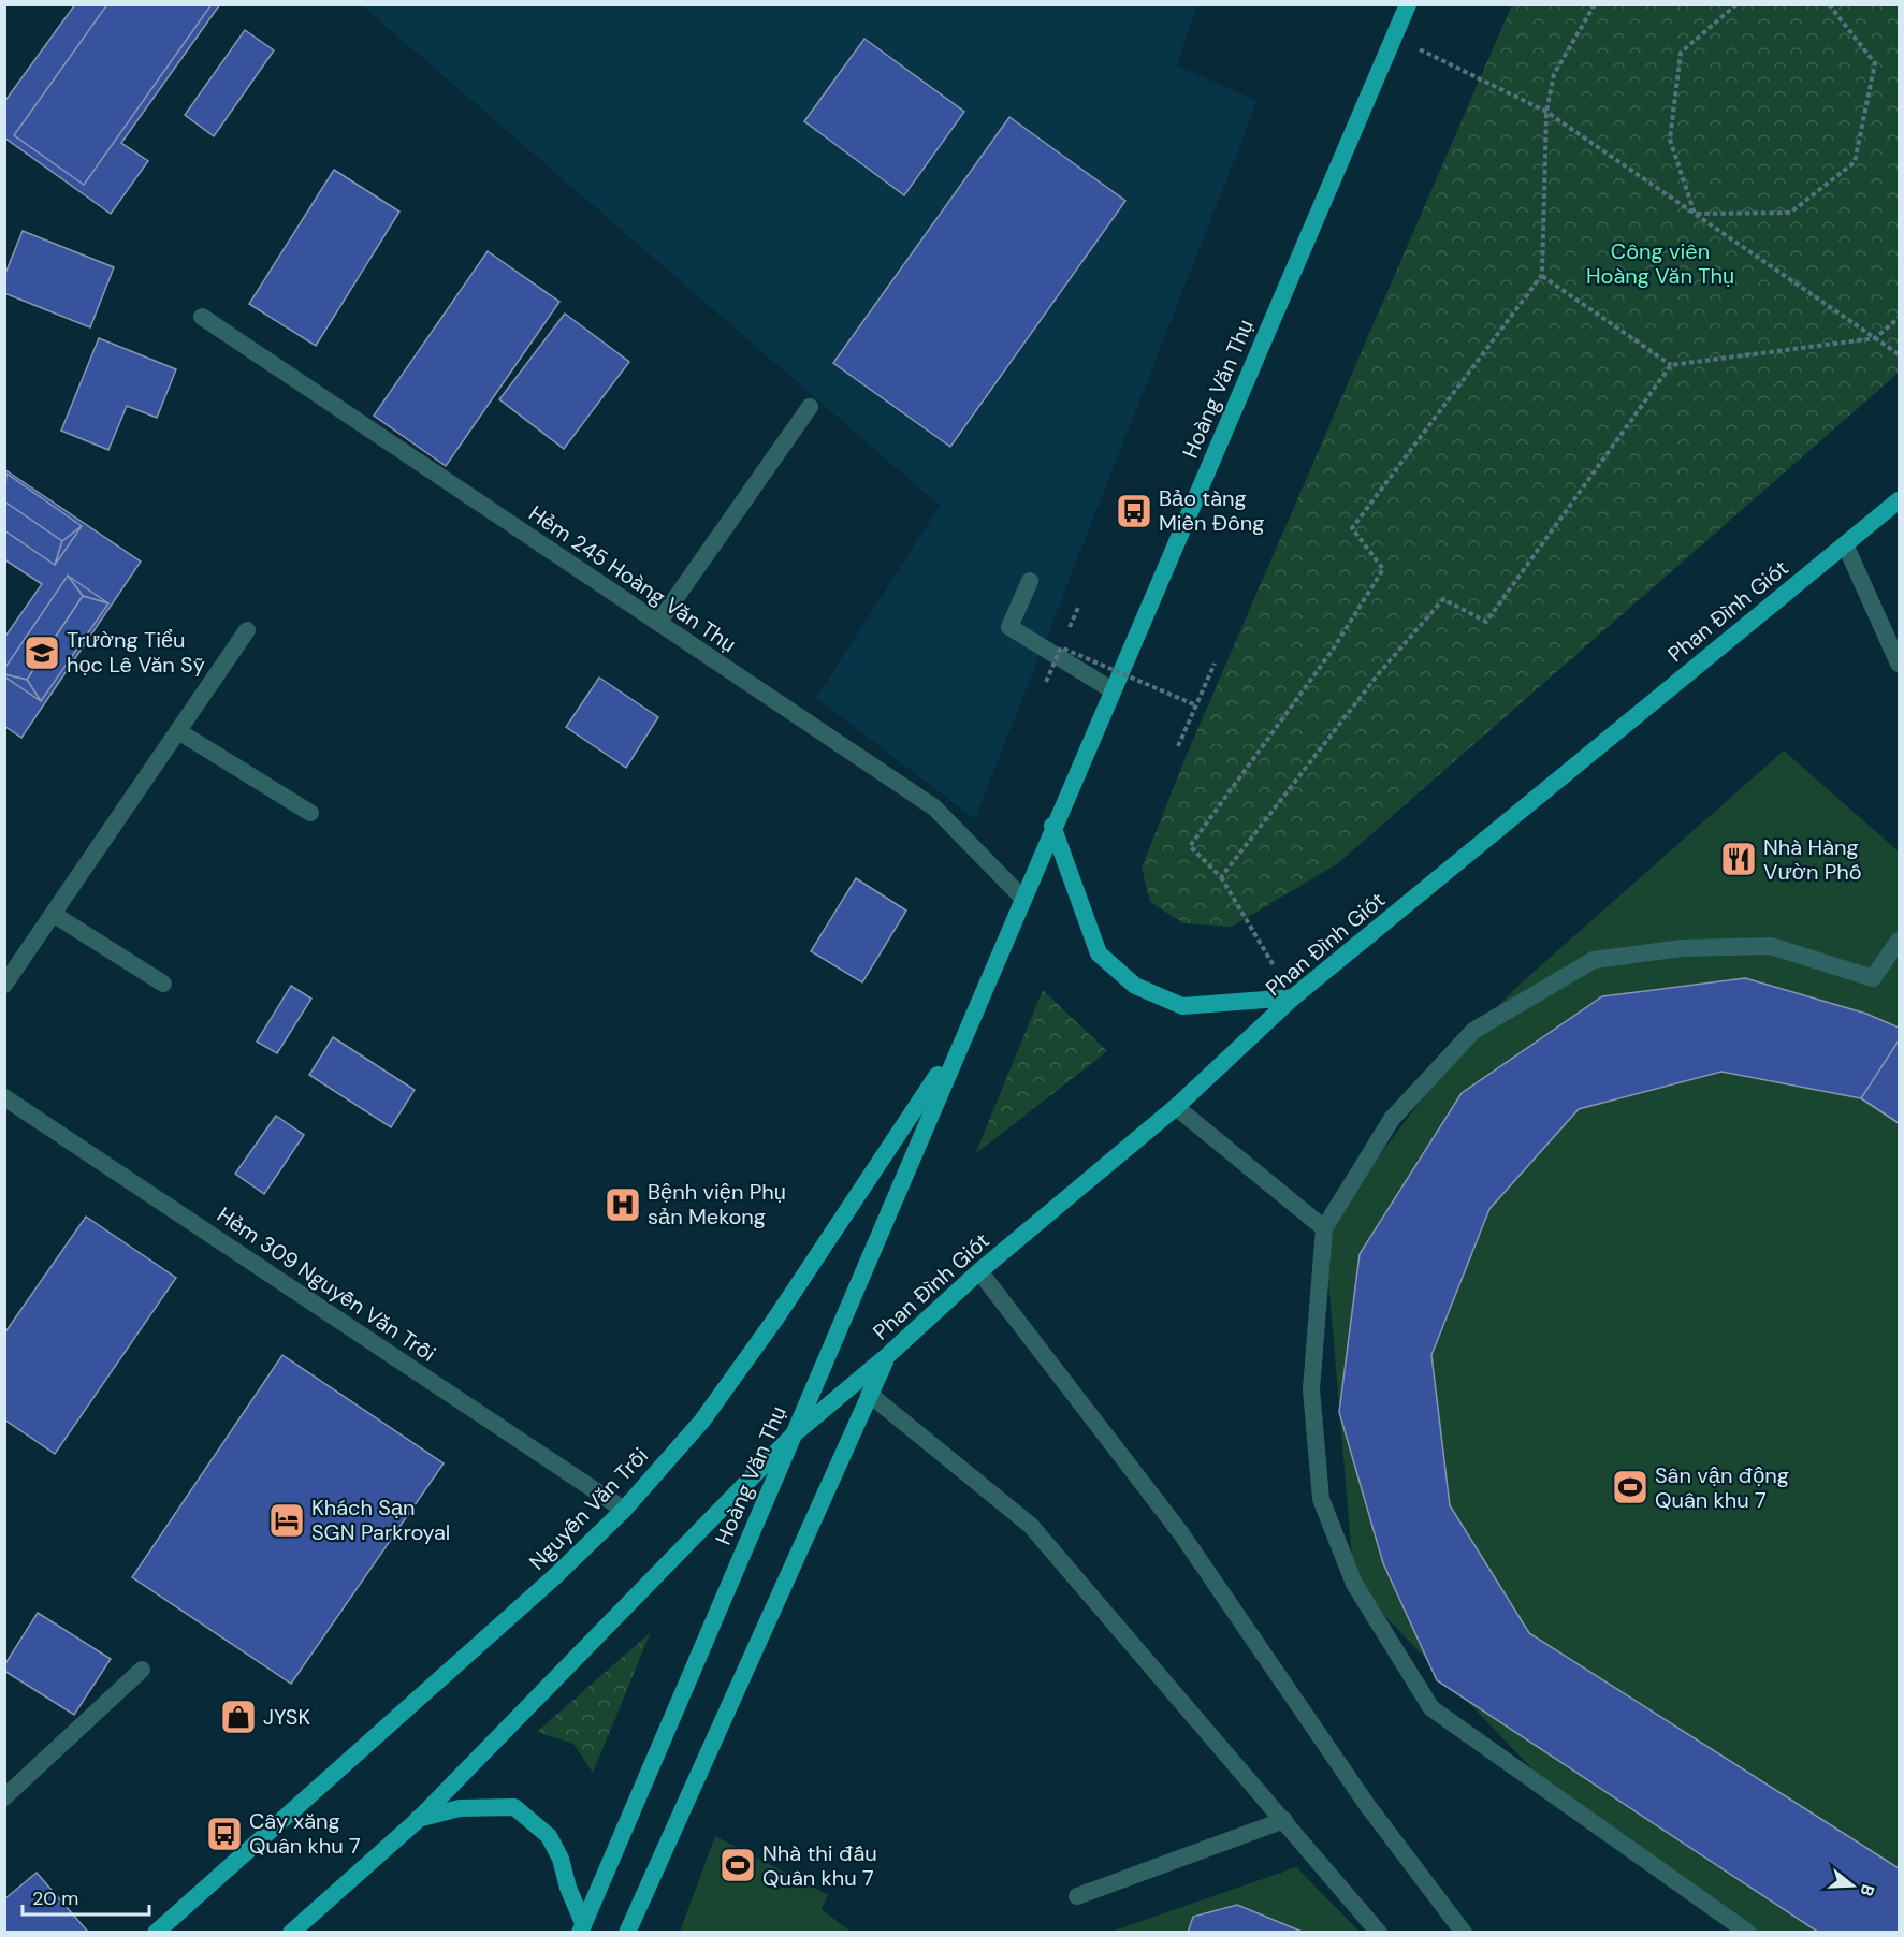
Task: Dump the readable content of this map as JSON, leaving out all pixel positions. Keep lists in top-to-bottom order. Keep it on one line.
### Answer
{"streets":{"main road":["Hoàng Văn Thụ","Phan Đình Giót","Nguyễn Văn Trỗi"],"street":["Hẻm 245 Hoàng Văn Thụ","Hẻm 309 Nguyễn Văn Trỗi"]},"crossings":[["Hoàng Văn Thụ","Hẻm 245 Hoàng Văn Thụ"],["Hoàng Văn Thụ","Phan Đình Giót"],["Hoàng Văn Thụ","Nguyễn Văn Trỗi"],["Hẻm 309 Nguyễn Văn Trỗi","Nguyễn Văn Trỗi"]],"parks":["Công viên Hoàng Văn Thụ"],"places":{"bus stop":["Bảo tàng Miền Đông","Cây xăng Quân khu 7"],"school or university":["Trường Tiểu học Lê Văn Sỹ"],"restaurant":["Nhà Hàng Vườn Phố"],"hospital":["Bệnh viện Phụ sản Mekong"],"sports":["Sân vận động Quân khu 7","Nhà thi đấu Quân khu 7"],"hotel":["Khách Sạn SGN Parkroyal"],"shop":["JYSK"]},"scale_bar":"20 m","north":"right"}
